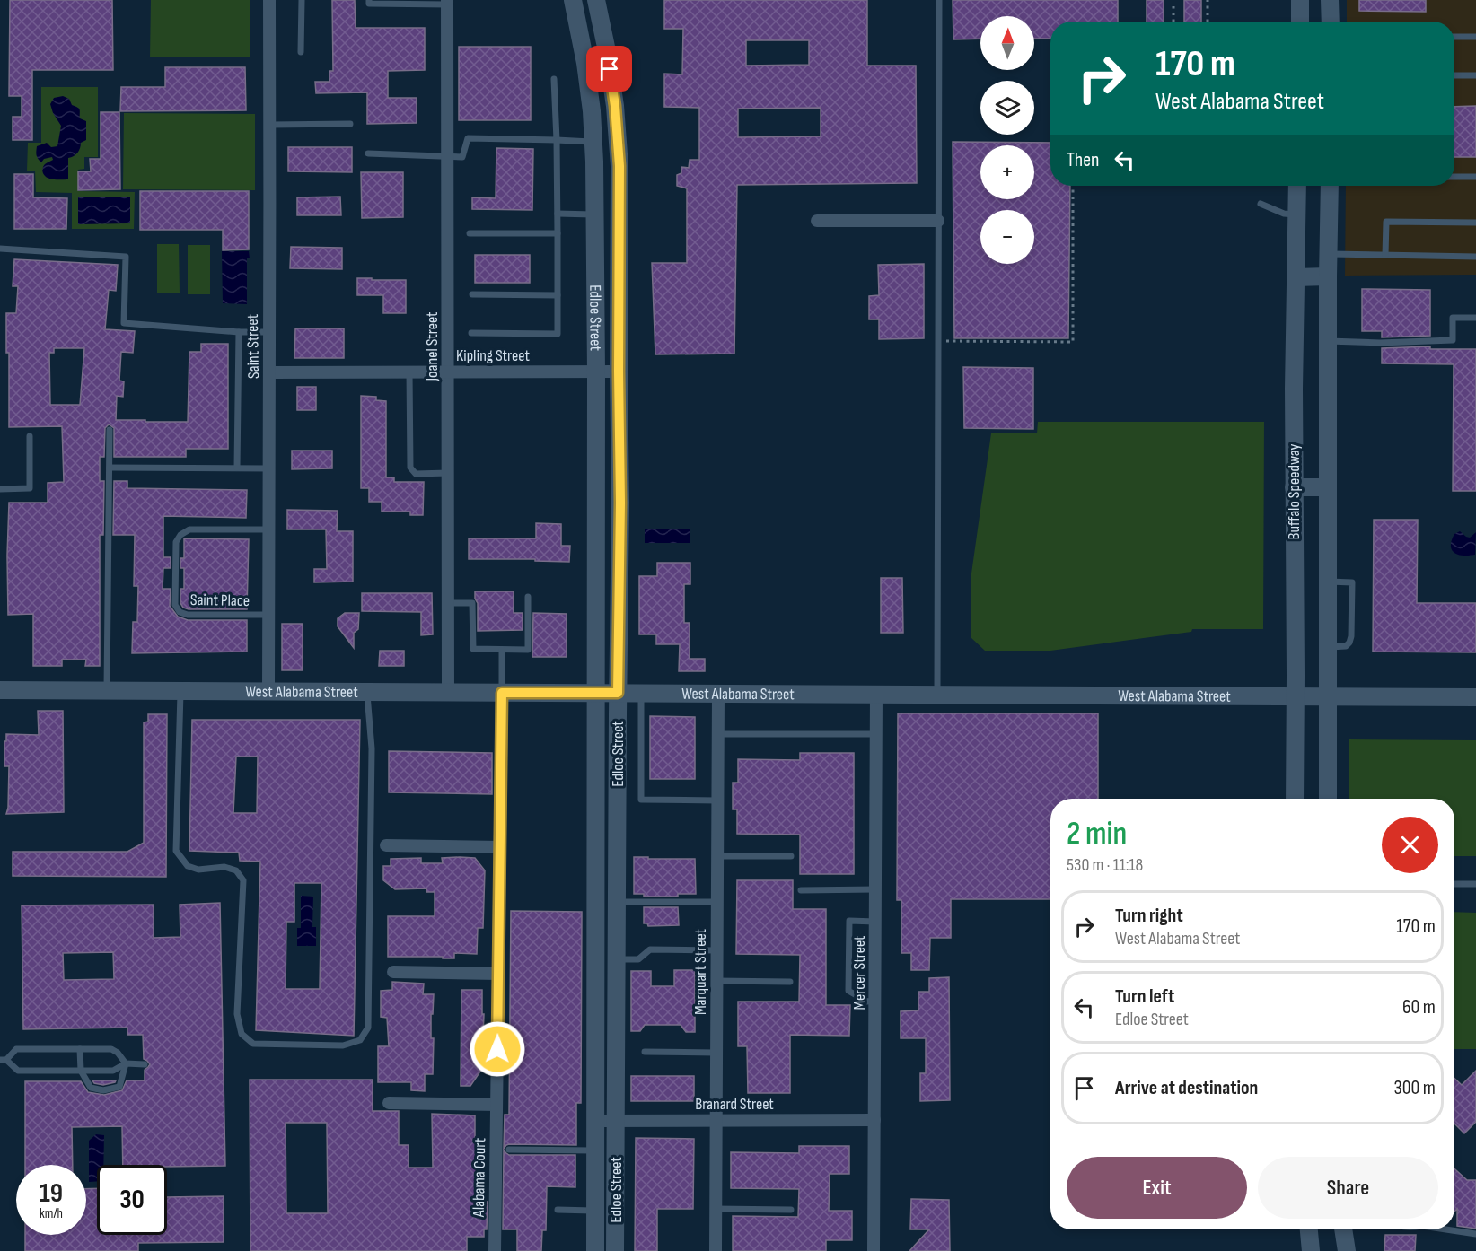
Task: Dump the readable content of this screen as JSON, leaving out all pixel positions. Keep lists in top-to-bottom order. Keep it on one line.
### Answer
{"streets":{"main road":["Edloe Street","Buffalo Speedway","West Alabama Street"],"street":["Saint Street","Joanel Street","Kipling Street","Marquart Street","Mercer Street","Branard Street","Alabama Court"],"lane":["Saint Place"]},"crossings":[["Edloe Street","Kipling Street"],["Edloe Street","West Alabama Street"],["Edloe Street","Branard Street"],["Saint Street","Kipling Street"],["Saint Street","Saint Place"],["Saint Street","West Alabama Street"],["Joanel Street","Kipling Street"],["Joanel Street","West Alabama Street"],["Buffalo Speedway","West Alabama Street"],["West Alabama Street","Marquart Street"],["West Alabama Street","Mercer Street"],["West Alabama Street","Alabama Court"],["Marquart Street","Branard Street"],["Mercer Street","Branard Street"]],"north":"top","page":{"map_buttons":["+","−"],"turn":["170 m","West Alabama Street"],"then":"Then","heading":["2 min","530 m · 11:18"],"list":[{"name":"Turn right","note":"West Alabama Street","value":"170 m"},{"name":"Turn left","note":"Edloe Street","value":"60 m"},{"name":"Arrive at destination","value":"300 m"}],"buttons":["Exit","Share"],"speed":"19 km/h","limit":"30"}}
